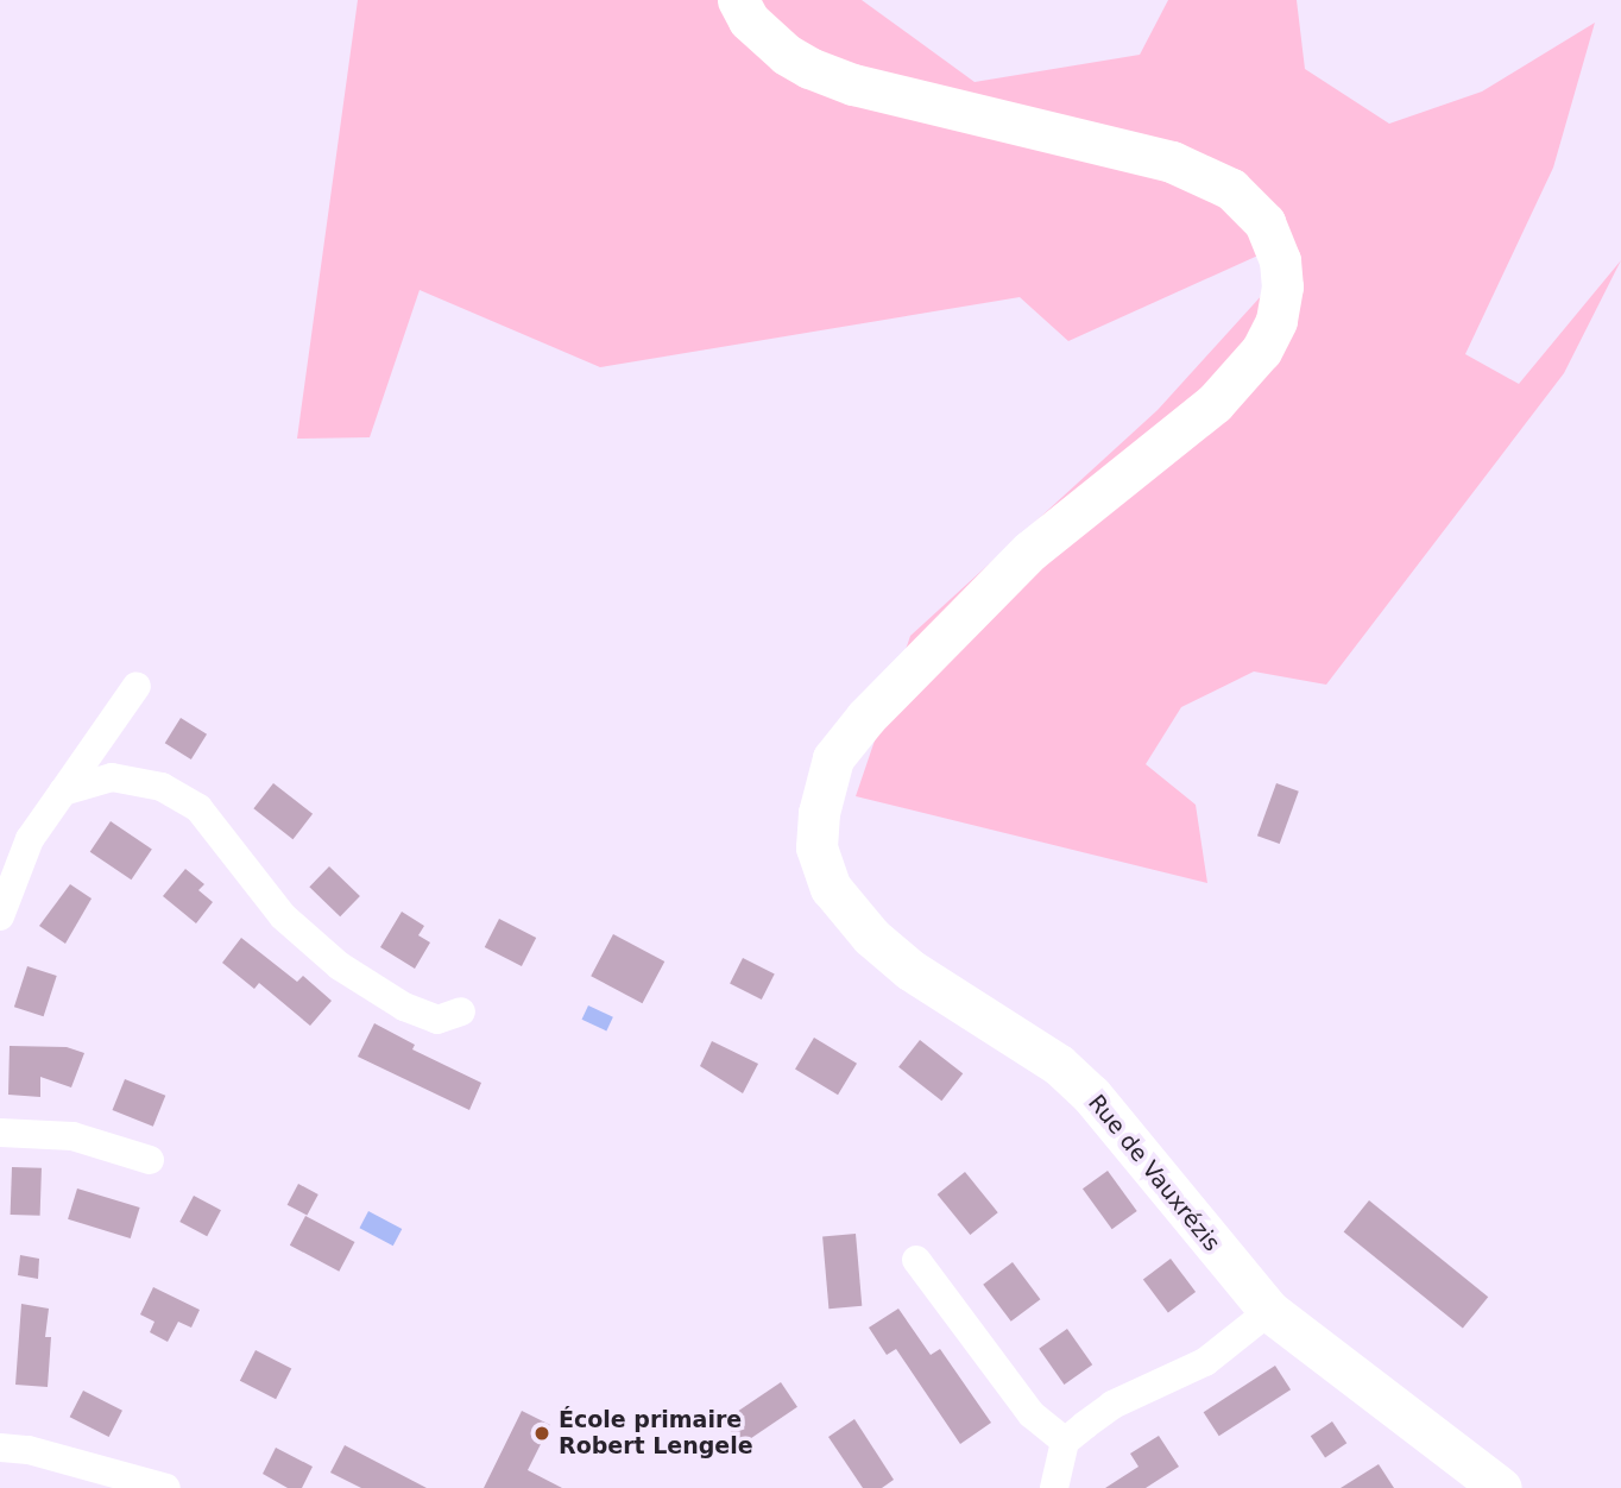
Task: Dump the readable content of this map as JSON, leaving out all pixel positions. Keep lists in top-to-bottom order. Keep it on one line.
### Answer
{"streets":{"street":["Rue de Vauxrézis"]},"places":["École primaire Robert Lengele"]}
